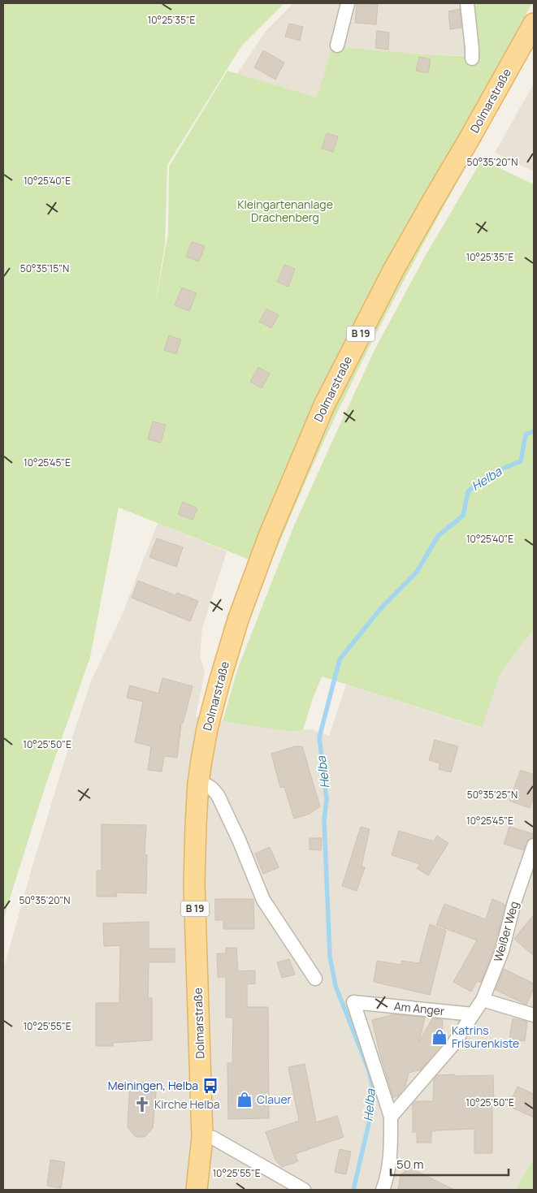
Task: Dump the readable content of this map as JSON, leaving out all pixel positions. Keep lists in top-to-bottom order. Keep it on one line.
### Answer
{"streets":{"main road":["Dolmarstraße","B 19"],"street":["Weißer Weg","Am Anger"]},"crossings":[["Weißer Weg","Am Anger"]],"water":["Helba"],"parks":["Kleingartenanlage Drachenberg"],"places":{"shop":["Katrins Frisurenkiste","Clauer"],"bus stop":["Meiningen, Helba"],"church":["Kirche Helba"]},"scale_bar":"50 m","coordinates":["10°25'35\"E","50°35'20\"N","10°25'40\"E","50°35'15\"N","10°25'45\"E","10°25'50\"E","50°35'25\"N","10°25'55\"E"]}
